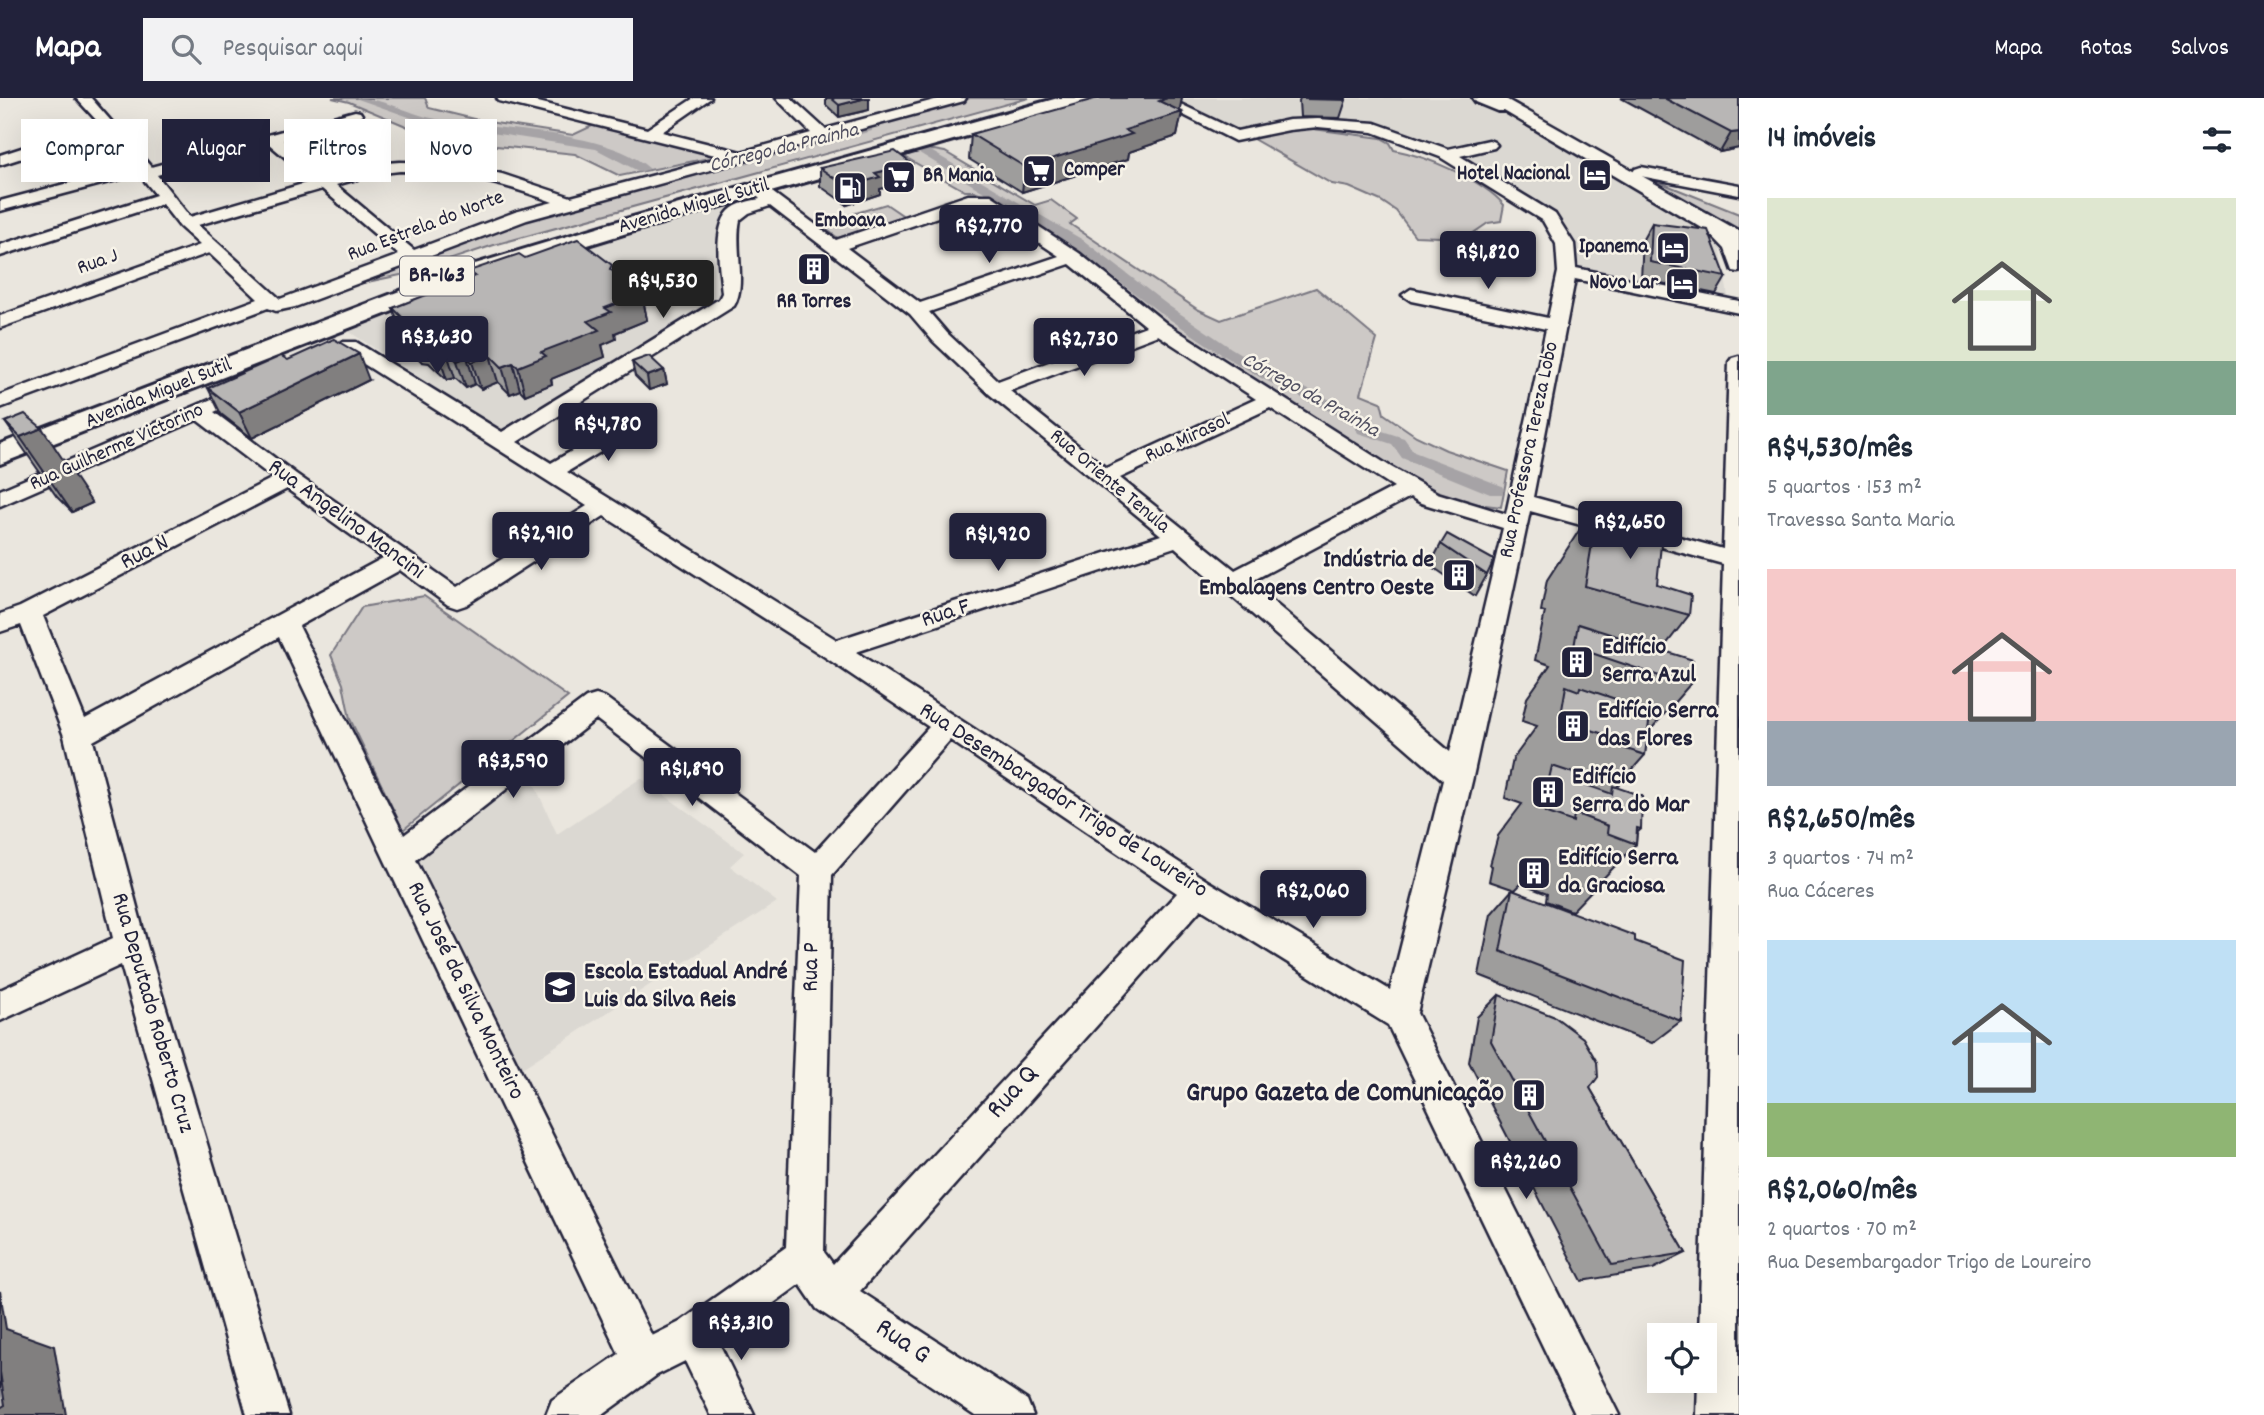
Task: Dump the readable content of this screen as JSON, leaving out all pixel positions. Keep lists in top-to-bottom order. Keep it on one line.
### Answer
{"streets":{"highway":["Avenida Miguel Sutil","BR-163"],"street":["Rua Estrela do Norte","Rua J","Rua Mirasol","Rua Guilherme Victorino","Rua Professora Tereza Lobo","Rua Oriente Tenula","Rua Angelino Mancini","Rua N","Rua F","Rua Desembargador Trigo de Loureiro","Rua P","Rua José da Silva Monteiro","Rua Deputado Roberto Cruz","Rua Q","Rua G"]},"crossings":[["Avenida Miguel Sutil","Rua Guilherme Victorino"],["Avenida Miguel Sutil","Rua Oriente Tenula"],["Rua Mirasol","Rua Oriente Tenula"],["Rua Guilherme Victorino","Rua Angelino Mancini"],["Rua Professora Tereza Lobo","Rua Oriente Tenula"],["Rua Professora Tereza Lobo","Rua Desembargador Trigo de Loureiro"],["Rua Oriente Tenula","Rua F"],["Rua Angelino Mancini","Rua N"],["Rua Angelino Mancini","Rua Desembargador Trigo de Loureiro"],["Rua N","Rua Deputado Roberto Cruz"],["Rua F","Rua Desembargador Trigo de Loureiro"],["Rua Desembargador Trigo de Loureiro","Rua Q"],["Rua P","Rua G"],["Rua Q","Rua G"]],"water":["Córrego da Prainha"],"places":{"supermarket":["Comper","BR Mania"],"hotel":["Hotel Nacional","Ipanema","Novo Lar"],"fuel station":["Emboava"],"building":["RR Torres","Indústria de Embalagens Centro Oeste","Edifício Serra Azul","Edifício Serra das Flores","Edifício Serra do Mar","Edifício Serra da Graciosa","Grupo Gazeta de Comunicação"],"school or university":["Escola Estadual André Luis da Silva Reis"]},"page":{"header":"Mapa","search":"Pesquisar aqui","nav":["Mapa","Rotas","Salvos"],"heading":"14 imóveis","chip":["Comprar","Alugar","Filtros","Novo"],"list":[{"name":"R$4,530/mês","note":"5 quartos · 153 m² · Travessa Santa Maria"},{"name":"R$2,650/mês","note":"3 quartos · 74 m² · Rua Cáceres"},{"name":"R$2,060/mês","note":"2 quartos · 70 m² · Rua Desembargador Trigo de Loureiro"}],"price":["R$2,770","R$1,820","R$4,530","R$3,630","R$2,730","R$4,780","R$2,650","R$2,910","R$1,920","R$3,590","R$1,890","R$2,060","R$2,260","R$3,310"]}}
